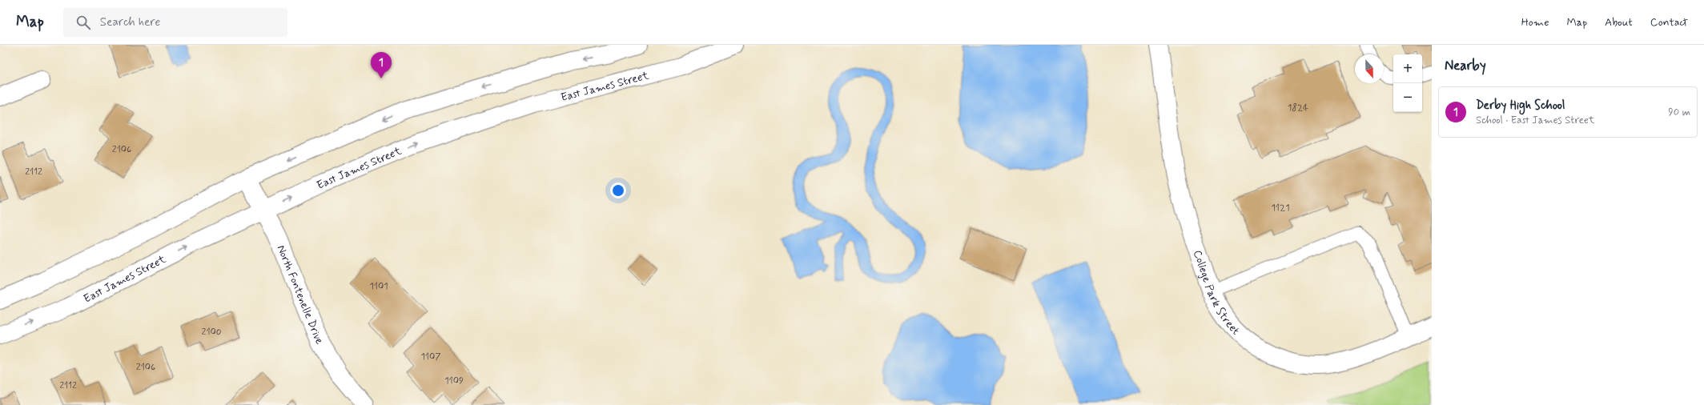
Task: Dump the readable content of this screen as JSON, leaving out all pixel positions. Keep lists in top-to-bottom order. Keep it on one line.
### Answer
{"streets":{"street":["East James Street","College Park Street","North Fontenelle Drive"]},"crossings":[["East James Street","North Fontenelle Drive"]],"house_numbers":["1824","2106","2112","1121","1101","2100","1107","2106","1109","2112"],"north":"bottom","page":{"header":"Map","search":"Search here","nav":["Home","Map","About","Contact"],"heading":"Nearby","pins":"1","map_buttons":["+","−"],"list":[{"mark":"1","name":"Derby High School","note":"School · East James Street","value":"90 m"}]}}
